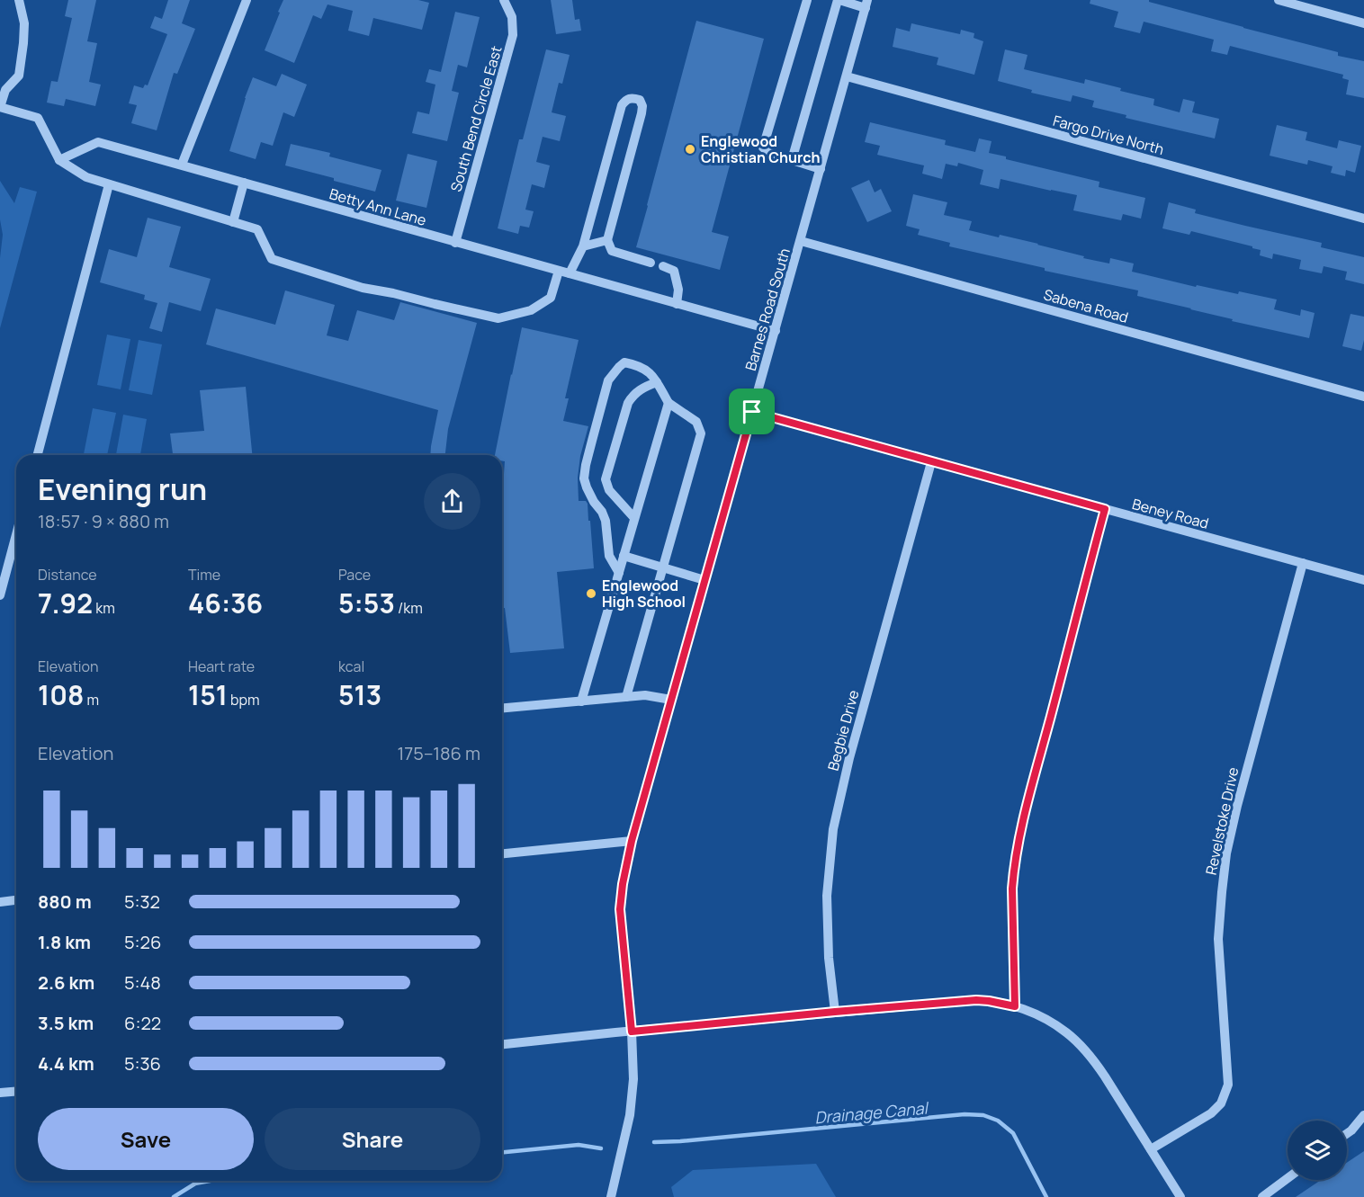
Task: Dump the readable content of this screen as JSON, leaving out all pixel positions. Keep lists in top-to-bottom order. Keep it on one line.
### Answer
{"streets":{"street":["South Bend Circle East","Fargo Drive North","Betty Ann Lane","Sabena Road","Barnes Road South","Beney Road","Begbie Drive","Revelstoke Drive"]},"crossings":[["South Bend Circle East","Betty Ann Lane"],["Fargo Drive North","Barnes Road South"],["Betty Ann Lane","Barnes Road South"],["Sabena Road","Barnes Road South"],["Barnes Road South","Beney Road"],["Beney Road","Begbie Drive"],["Beney Road","Revelstoke Drive"]],"water":["Drainage Canal"],"places":["Englewood Christian Church","Englewood High School"],"page":{"heading":["Evening run","18:57 · 9 × 880 m"],"stats":[["Distance","7.92 km"],["Time","46:36"],["Pace","5:53 /km"],["Elevation","108 m"],["Heart rate","151 bpm"],["kcal","513"]],"chart":["Elevation","175–186 m"],"list":[{"name":"880 m","note":"5:32"},{"name":"1.8 km","note":"5:26"},{"name":"2.6 km","note":"5:48"},{"name":"3.5 km","note":"6:22"},{"name":"4.4 km","note":"5:36"}],"buttons":["Save","Share"]}}
